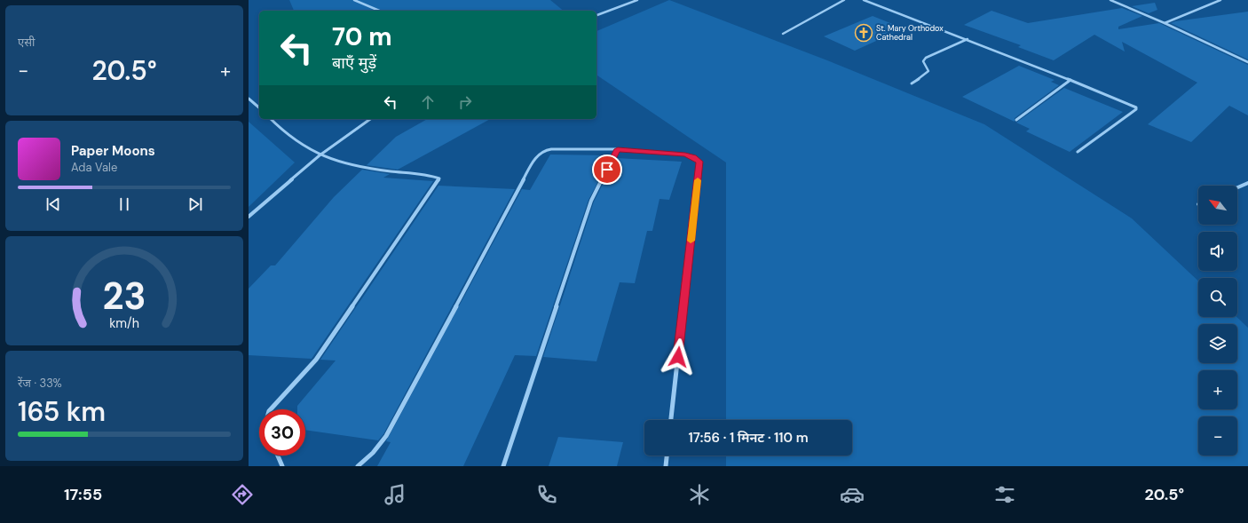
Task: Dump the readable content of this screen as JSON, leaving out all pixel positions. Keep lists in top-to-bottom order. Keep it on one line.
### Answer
{"places":{"church":["St. Mary Orthodox Cathedral"]},"north":"top left","page":{"tile":["एसी",["रेंज · 33%","165 km"]],"turn":["70 m","बाएँ मुड़ें"],"heat":["−","20.5°","+"],"song":["Paper Moons","Ada Vale"],"map_buttons":["+","−"],"limit":"30","trip":"17:56 · 1 मिनट · 110 m","tabs":["17:55","20.5°"],"gauge":["23","km/h"]}}
